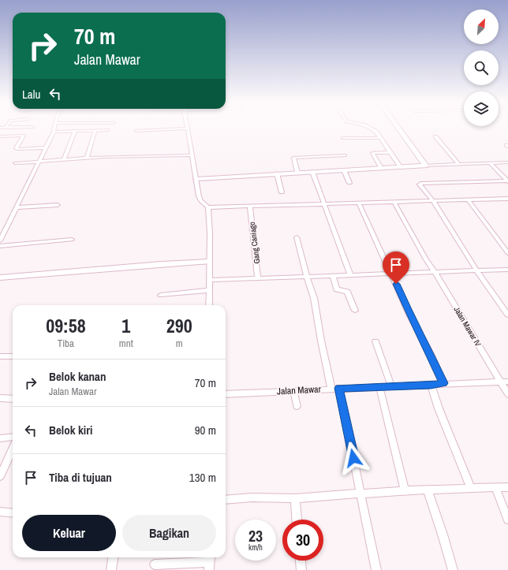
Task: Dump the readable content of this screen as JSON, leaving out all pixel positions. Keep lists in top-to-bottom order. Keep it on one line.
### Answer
{"streets":{"street":["Gang Caniago","Jalan Mawar IV","Jalan Mawar"]},"crossings":[["Jalan Mawar IV","Jalan Mawar"]],"north":"top right","page":{"turn":["70 m","Jalan Mawar"],"then":"Lalu","eta":["09:58","Tiba","1","mnt","290","m"],"list":[{"name":"Belok kanan","note":"Jalan Mawar","value":"70 m"},{"name":"Belok kiri","value":"90 m"},{"name":"Tiba di tujuan","value":"130 m"}],"buttons":["Keluar","Bagikan"],"speed":"23 km/h","limit":"30"}}
